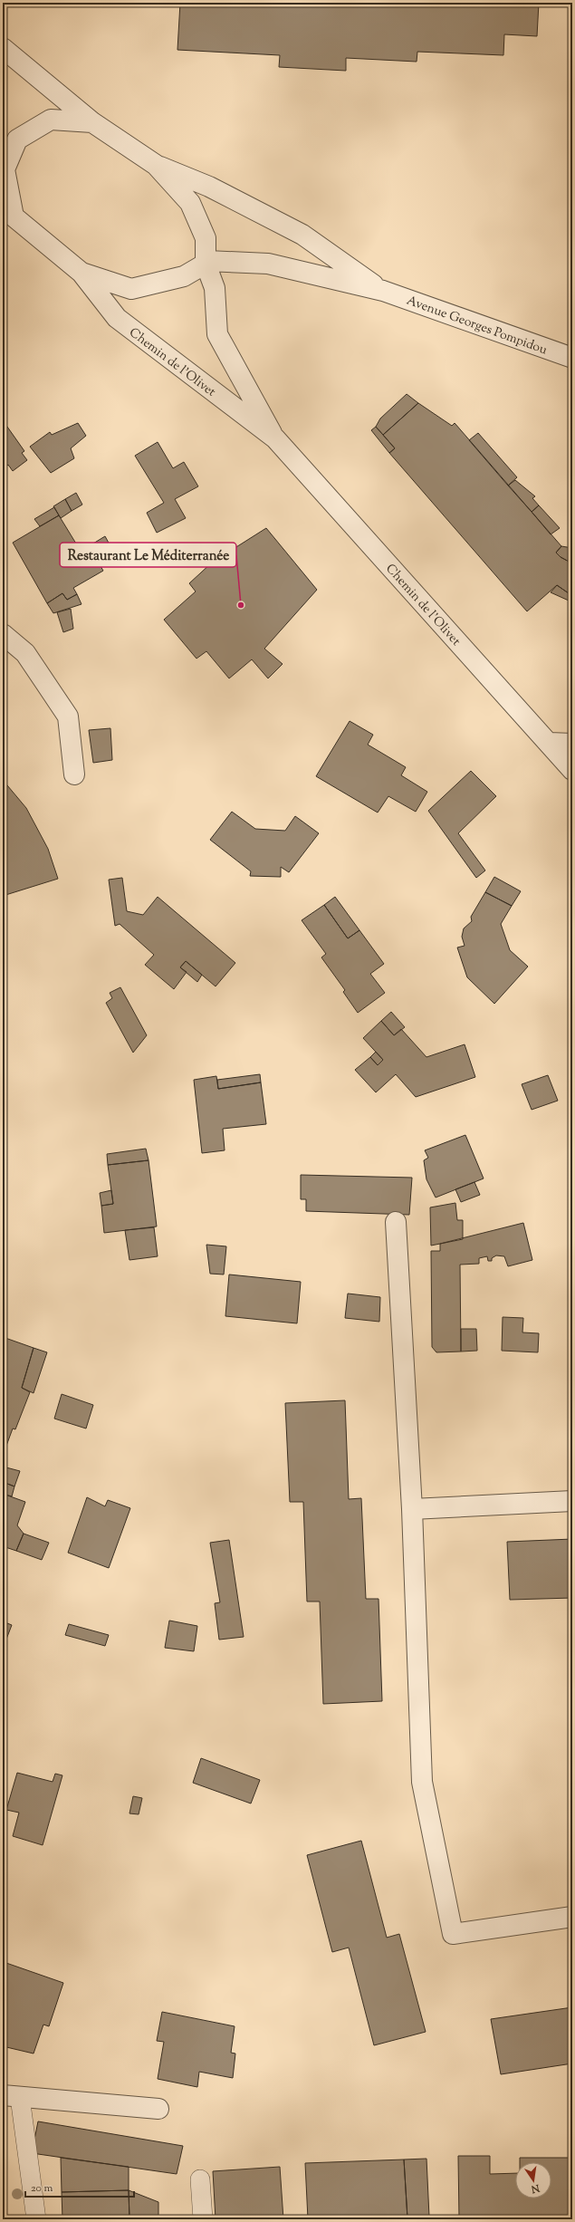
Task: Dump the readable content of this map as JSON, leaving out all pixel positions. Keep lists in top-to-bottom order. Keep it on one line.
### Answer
{"streets":{"street":["Avenue Georges Pompidou","Chemin de l'Olivet"]},"crossings":[["Avenue Georges Pompidou","Chemin de l'Olivet"]],"places":["Restaurant Le Méditerranée"],"scale_bar":"20 m","north":"bottom"}
